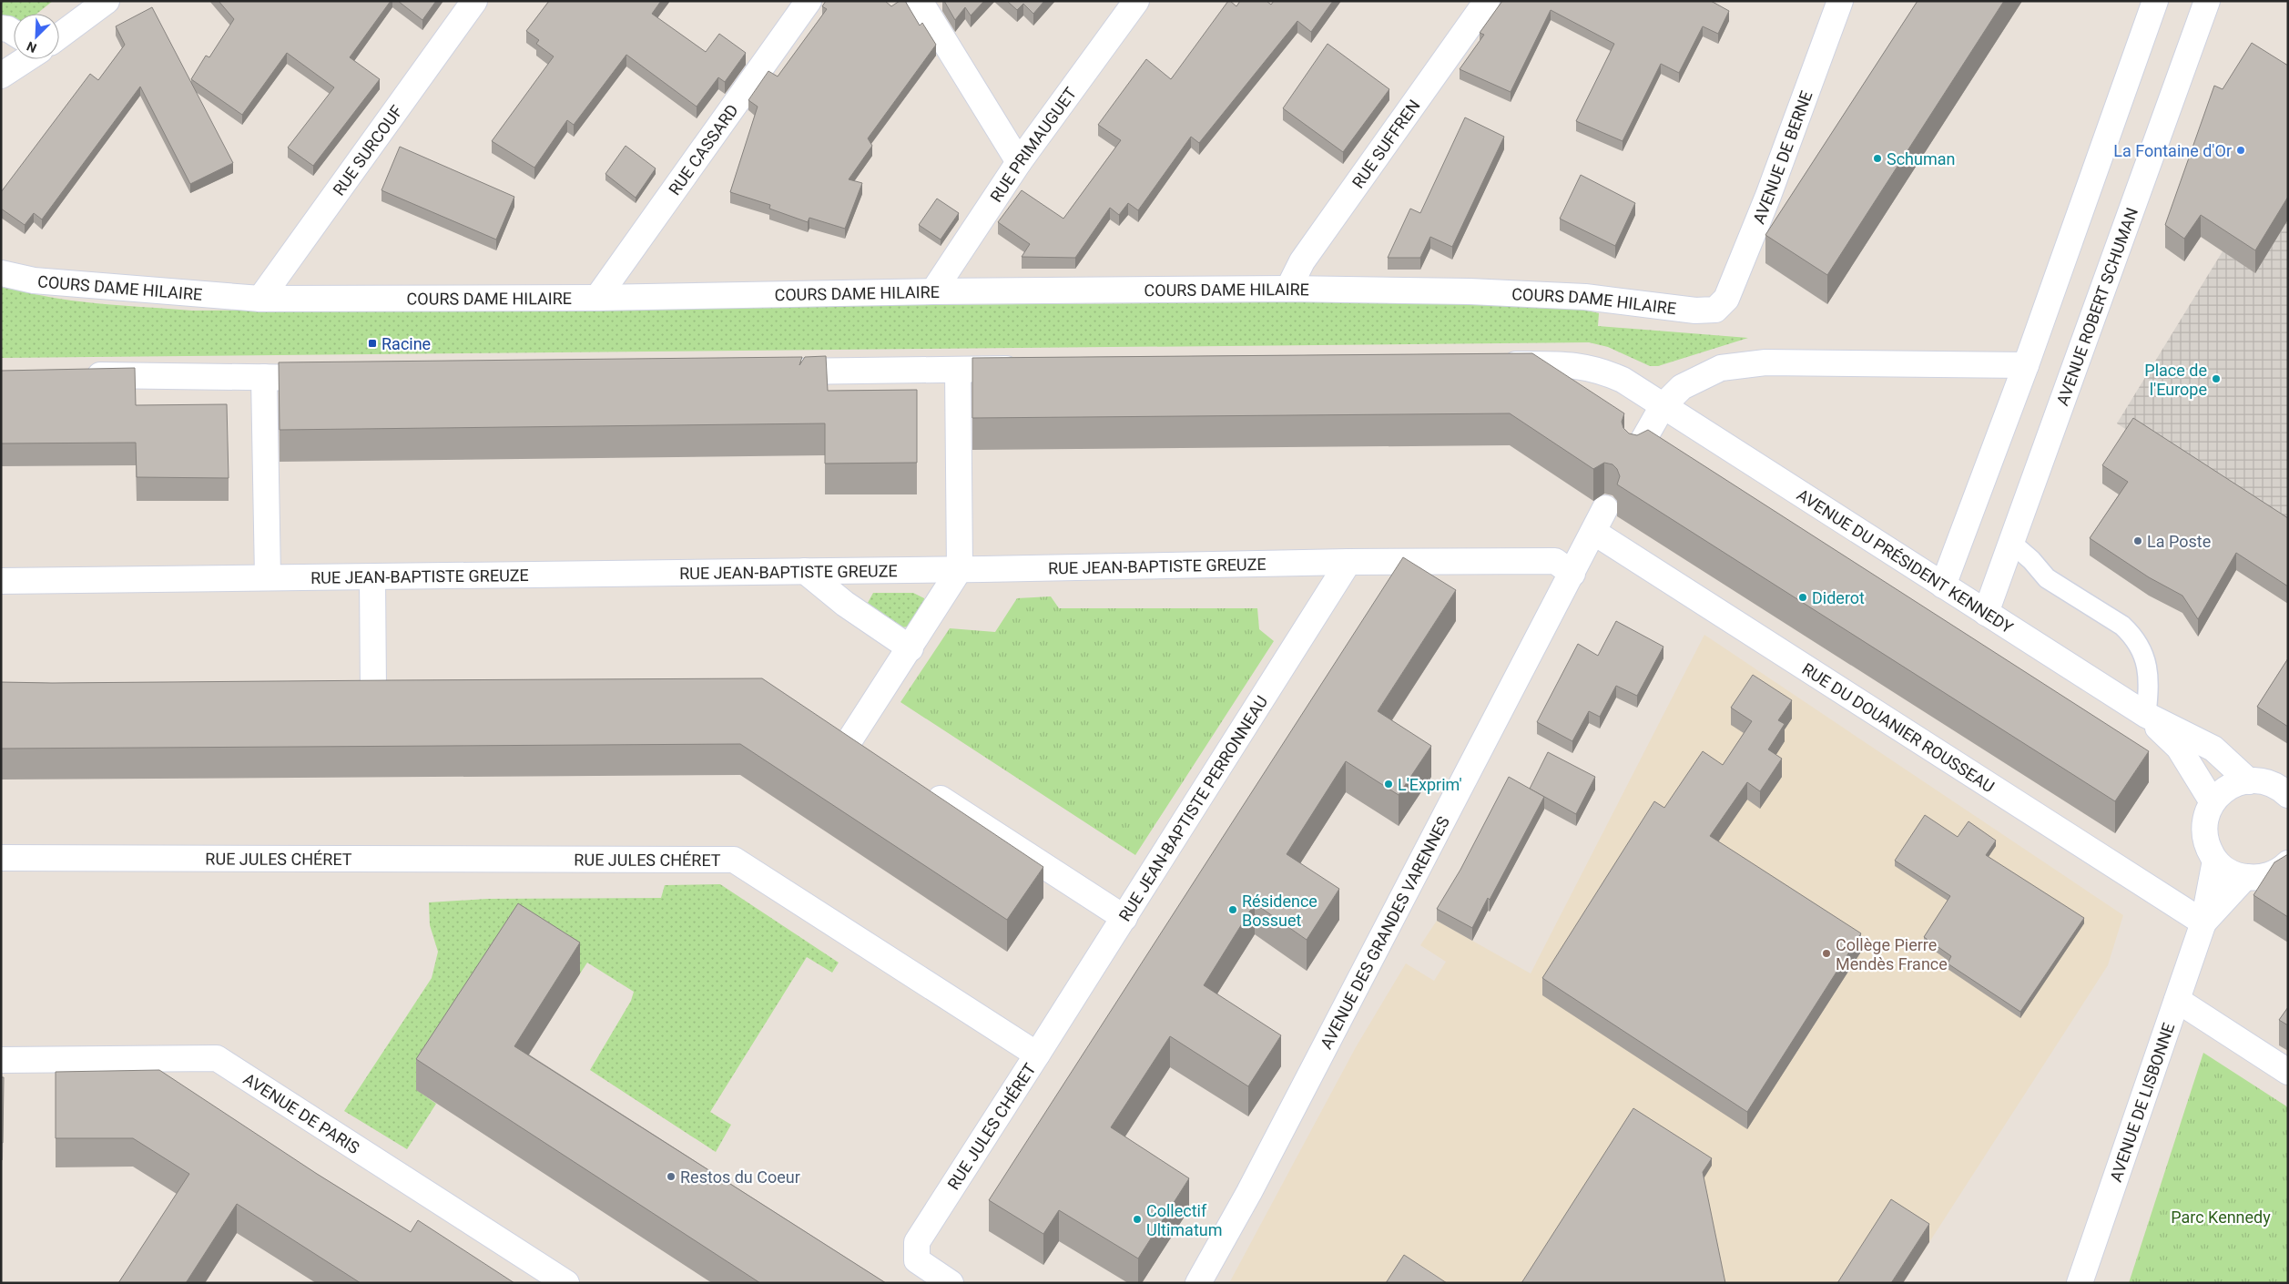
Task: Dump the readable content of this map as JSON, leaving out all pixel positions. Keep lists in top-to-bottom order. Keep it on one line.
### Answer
{"streets":{"street":["RUE SUFFREN","RUE PRIMAUGUET","RUE SURCOUF","RUE CASSARD","AVENUE DE BERNE","COURS DAME HILAIRE","AVENUE ROBERT SCHUMAN","AVENUE DU PRÉSIDENT KENNEDY","RUE JEAN-BAPTISTE GREUZE","RUE DU DOUANIER ROUSSEAU","RUE JEAN-BAPTISTE PERRONNEAU","RUE JULES CHÉRET","AVENUE DES GRANDES VARENNES","AVENUE DE LISBONNE","AVENUE DE PARIS"]},"crossings":[["RUE SUFFREN","COURS DAME HILAIRE"],["RUE PRIMAUGUET","COURS DAME HILAIRE"],["RUE SURCOUF","COURS DAME HILAIRE"],["RUE CASSARD","COURS DAME HILAIRE"],["AVENUE DE BERNE","COURS DAME HILAIRE"],["AVENUE ROBERT SCHUMAN","AVENUE DU PRÉSIDENT KENNEDY"],["RUE JEAN-BAPTISTE GREUZE","RUE JEAN-BAPTISTE PERRONNEAU"],["RUE JEAN-BAPTISTE GREUZE","AVENUE DES GRANDES VARENNES"],["RUE DU DOUANIER ROUSSEAU","AVENUE DES GRANDES VARENNES"],["RUE DU DOUANIER ROUSSEAU","AVENUE DE LISBONNE"],["RUE JEAN-BAPTISTE PERRONNEAU","RUE JULES CHÉRET"]],"parks":["Parc Kennedy"],"places":{"other":["La Fontaine d'Or","Schuman","Place de l'Europe","La Poste","Diderot","L'Exprim'","Résidence Bossuet","Collège Pierre Mendès France","Restos du Coeur","Collectif Ultimatum"],"transit":["Racine"]},"north":"bottom left"}
